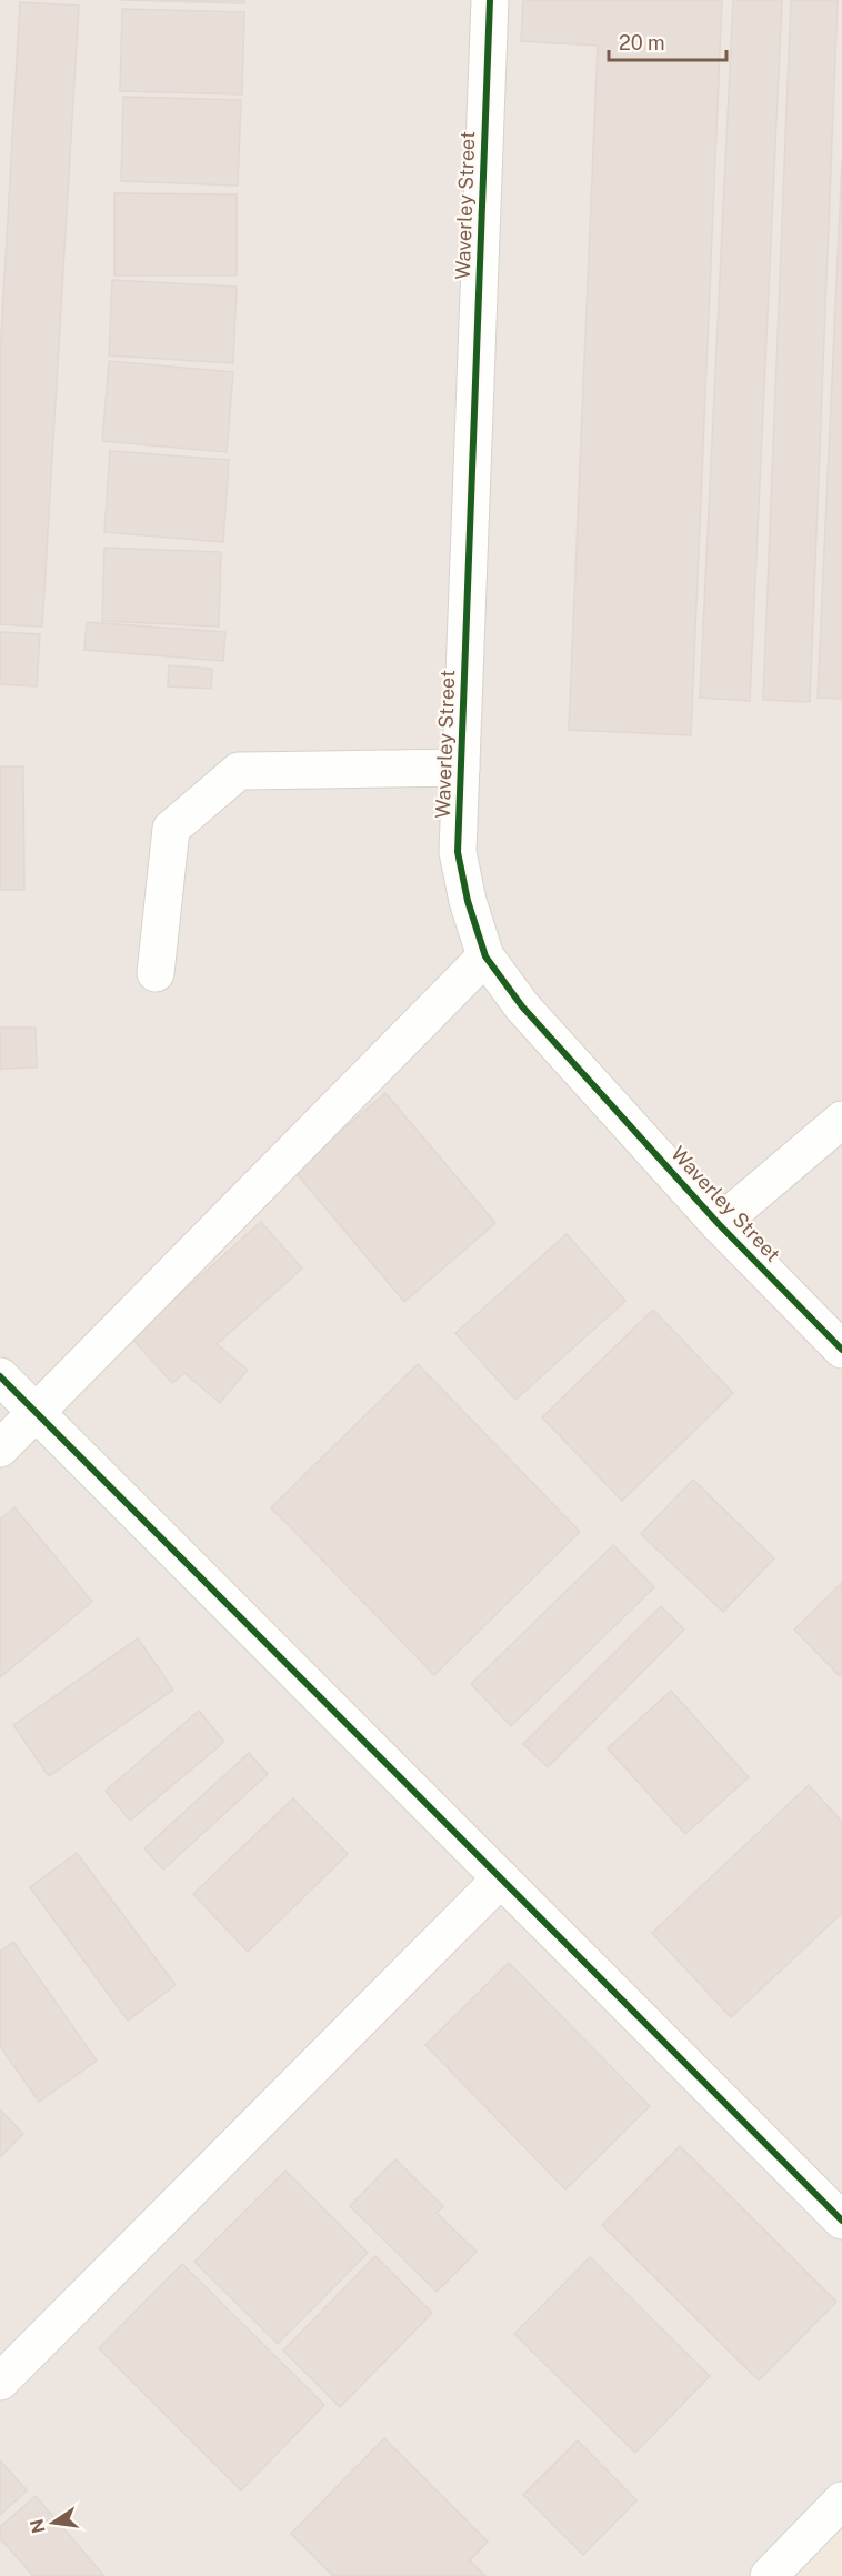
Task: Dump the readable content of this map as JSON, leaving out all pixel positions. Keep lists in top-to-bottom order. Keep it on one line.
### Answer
{"streets":{"street":["Waverley Street"]},"scale_bar":"20 m","north":"left"}
